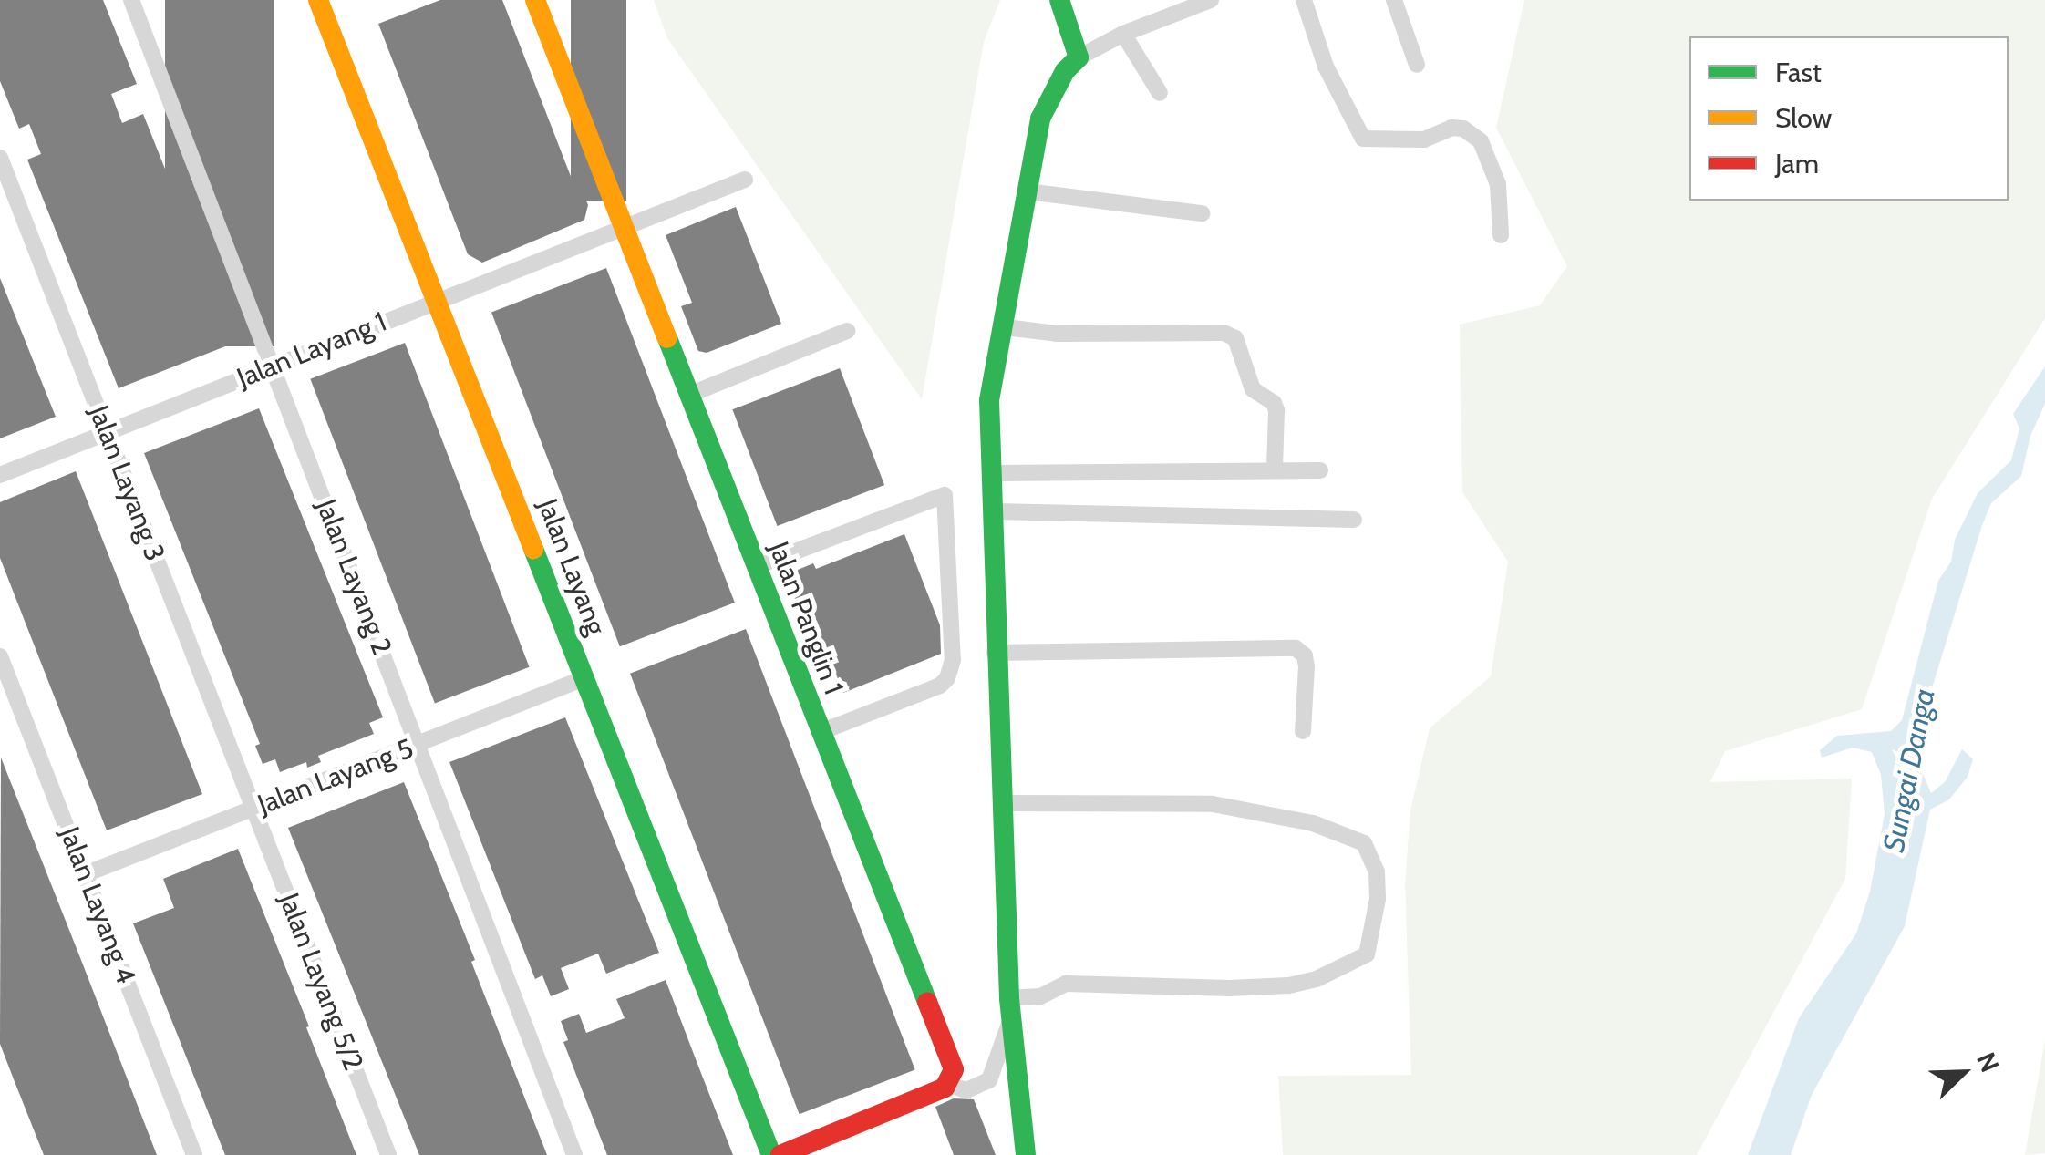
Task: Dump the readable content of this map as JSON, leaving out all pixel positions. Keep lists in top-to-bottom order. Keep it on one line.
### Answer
{"streets":{"street":["Jalan Layang 1","Jalan Layang 3","Jalan Layang","Jalan Layang 2","Jalan Panglin 1","Jalan Layang 5","Jalan Layang 4","Jalan Layang 5/2"]},"crossings":[["Jalan Layang 1","Jalan Layang 3"],["Jalan Layang 1","Jalan Layang"],["Jalan Layang 1","Jalan Layang 2"],["Jalan Layang 1","Jalan Panglin 1"],["Jalan Layang 3","Jalan Layang 5"],["Jalan Layang 3","Jalan Layang 5/2"],["Jalan Layang","Jalan Layang 5"],["Jalan Layang 2","Jalan Layang 5"],["Jalan Layang 5","Jalan Layang 4"],["Jalan Layang 5","Jalan Layang 5/2"]],"water":["Sungai Danga"],"legend":["Fast","Slow","Jam"],"north":"top right"}
